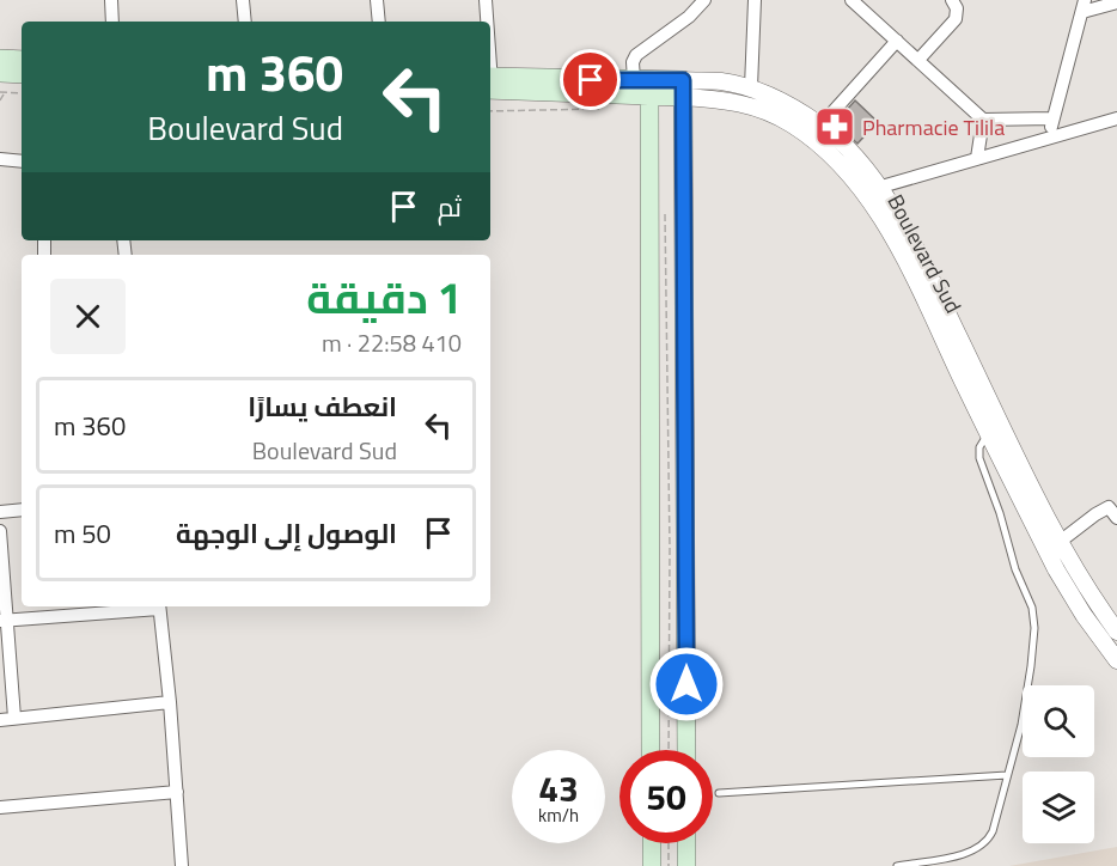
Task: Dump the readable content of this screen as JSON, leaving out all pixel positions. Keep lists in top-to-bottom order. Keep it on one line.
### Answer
{"streets":{"main road":["Boulevard Sud"]},"places":{"pharmacy":["Pharmacie Tilila"]},"page":{"turn":["360 m","Boulevard Sud"],"then":"ثم","heading":["1 دقيقة","410 m · 22:58"],"list":[{"name":"انعطف يسارًا","note":"Boulevard Sud","value":"360 m"},{"name":"الوصول إلى الوجهة","value":"50 m"}],"speed":"43 km/h","limit":"50"}}
